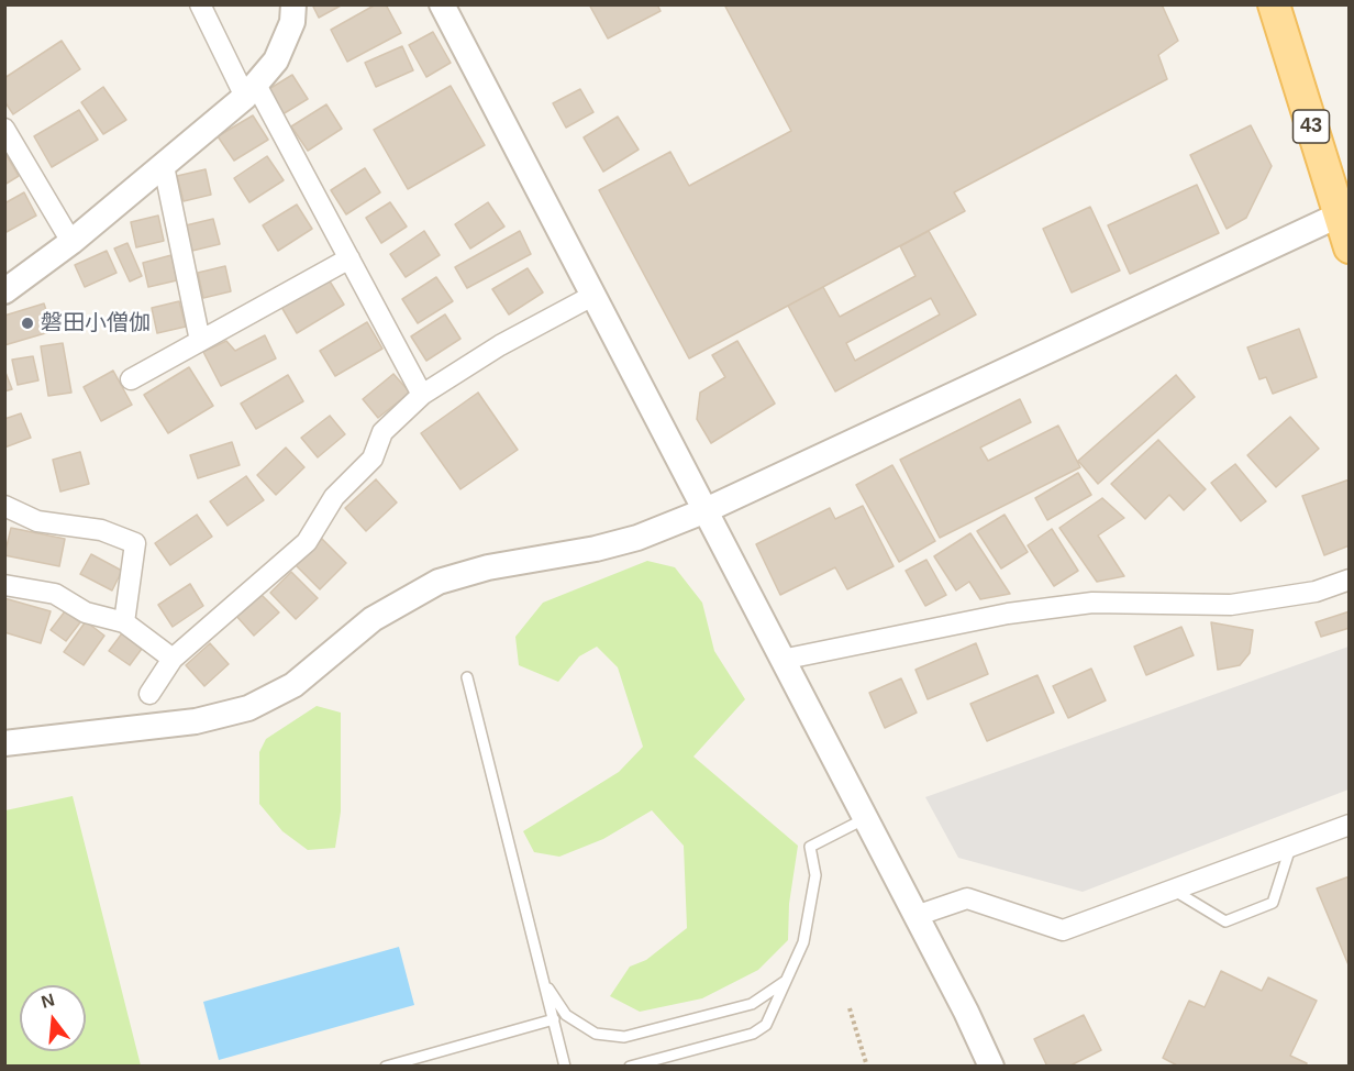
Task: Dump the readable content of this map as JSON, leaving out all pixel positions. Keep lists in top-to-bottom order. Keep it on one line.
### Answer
{"streets":{"main road":["43"]},"places":["磐田小僧伽"],"north":"top"}
